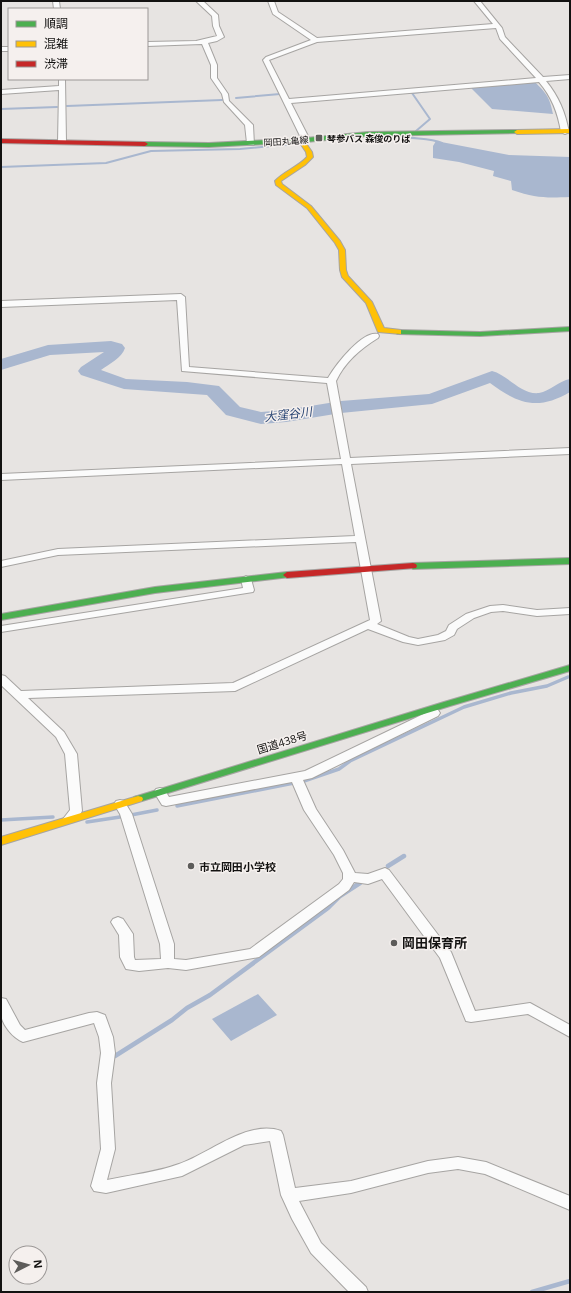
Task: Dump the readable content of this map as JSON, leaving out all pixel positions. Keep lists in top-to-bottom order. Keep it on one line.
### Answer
{"streets":{"main road":["岡田丸亀線","国道438号"]},"water":["大窪谷川"],"places":{"transit":["琴参バス 森俊のりば"],"other":["市立岡田小学校","岡田保育所"]},"legend":["順調","混雑","渋滞"],"north":"right"}
